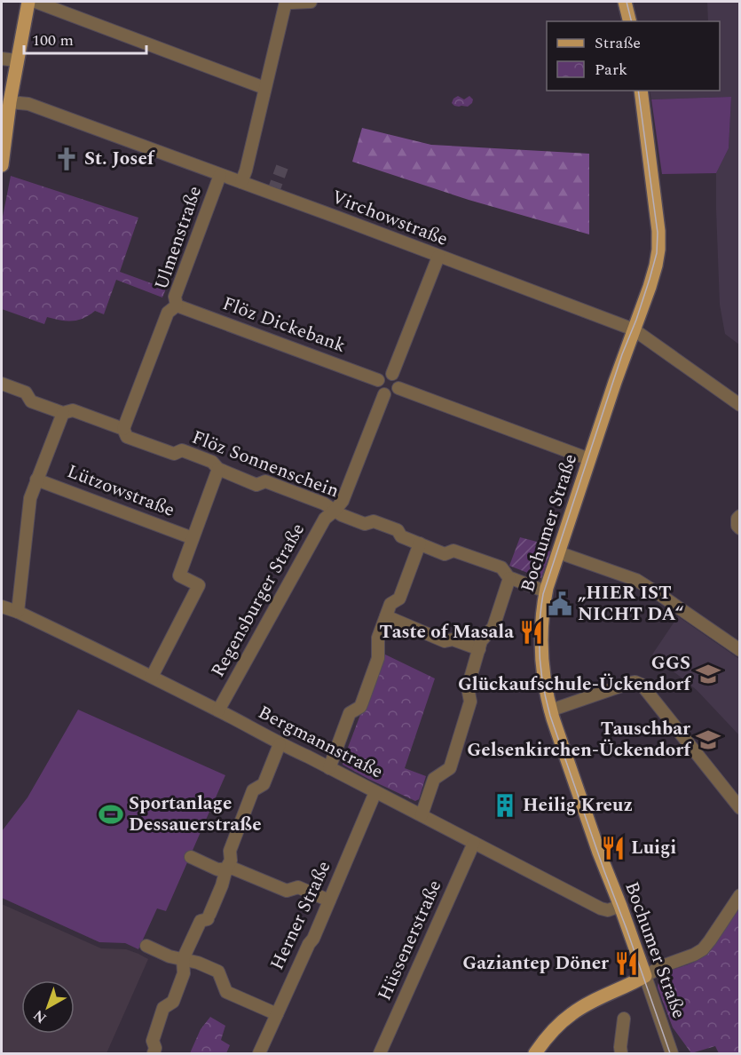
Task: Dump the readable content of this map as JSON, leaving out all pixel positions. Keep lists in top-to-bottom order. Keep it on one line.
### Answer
{"streets":{"main road":["Bochumer Straße"],"street":["Virchowstraße","Ulmenstraße","Flöz Dickebank","Flöz Sonnenschein","Lützowstraße","Regensburger Straße","Bergmannstraße","Herner Straße","Hüssenerstraße"]},"crossings":[["Virchowstraße","Ulmenstraße"],["Virchowstraße","Bochumer Straße"],["Ulmenstraße","Flöz Dickebank"],["Ulmenstraße","Flöz Sonnenschein"],["Flöz Dickebank","Regensburger Straße"],["Flöz Sonnenschein","Bochumer Straße"],["Flöz Sonnenschein","Regensburger Straße"],["Bochumer Straße","Bergmannstraße"],["Regensburger Straße","Bergmannstraße"],["Bergmannstraße","Herner Straße"],["Bergmannstraße","Hüssenerstraße"]],"places":{"church":["St. Josef"],"public building":["„HIER IST NICHT DA“"],"restaurant":["Taste of Masala","Luigi","Gaziantep Döner"],"school or university":["GGS Glückaufschule-Ückendorf","Tauschbar Gelsenkirchen-Ückendorf"],"building":["Heilig Kreuz"],"sports":["Sportanlage Dessauerstraße"]},"legend":["Straße","Park"],"scale_bar":"100 m","north":"bottom left"}
